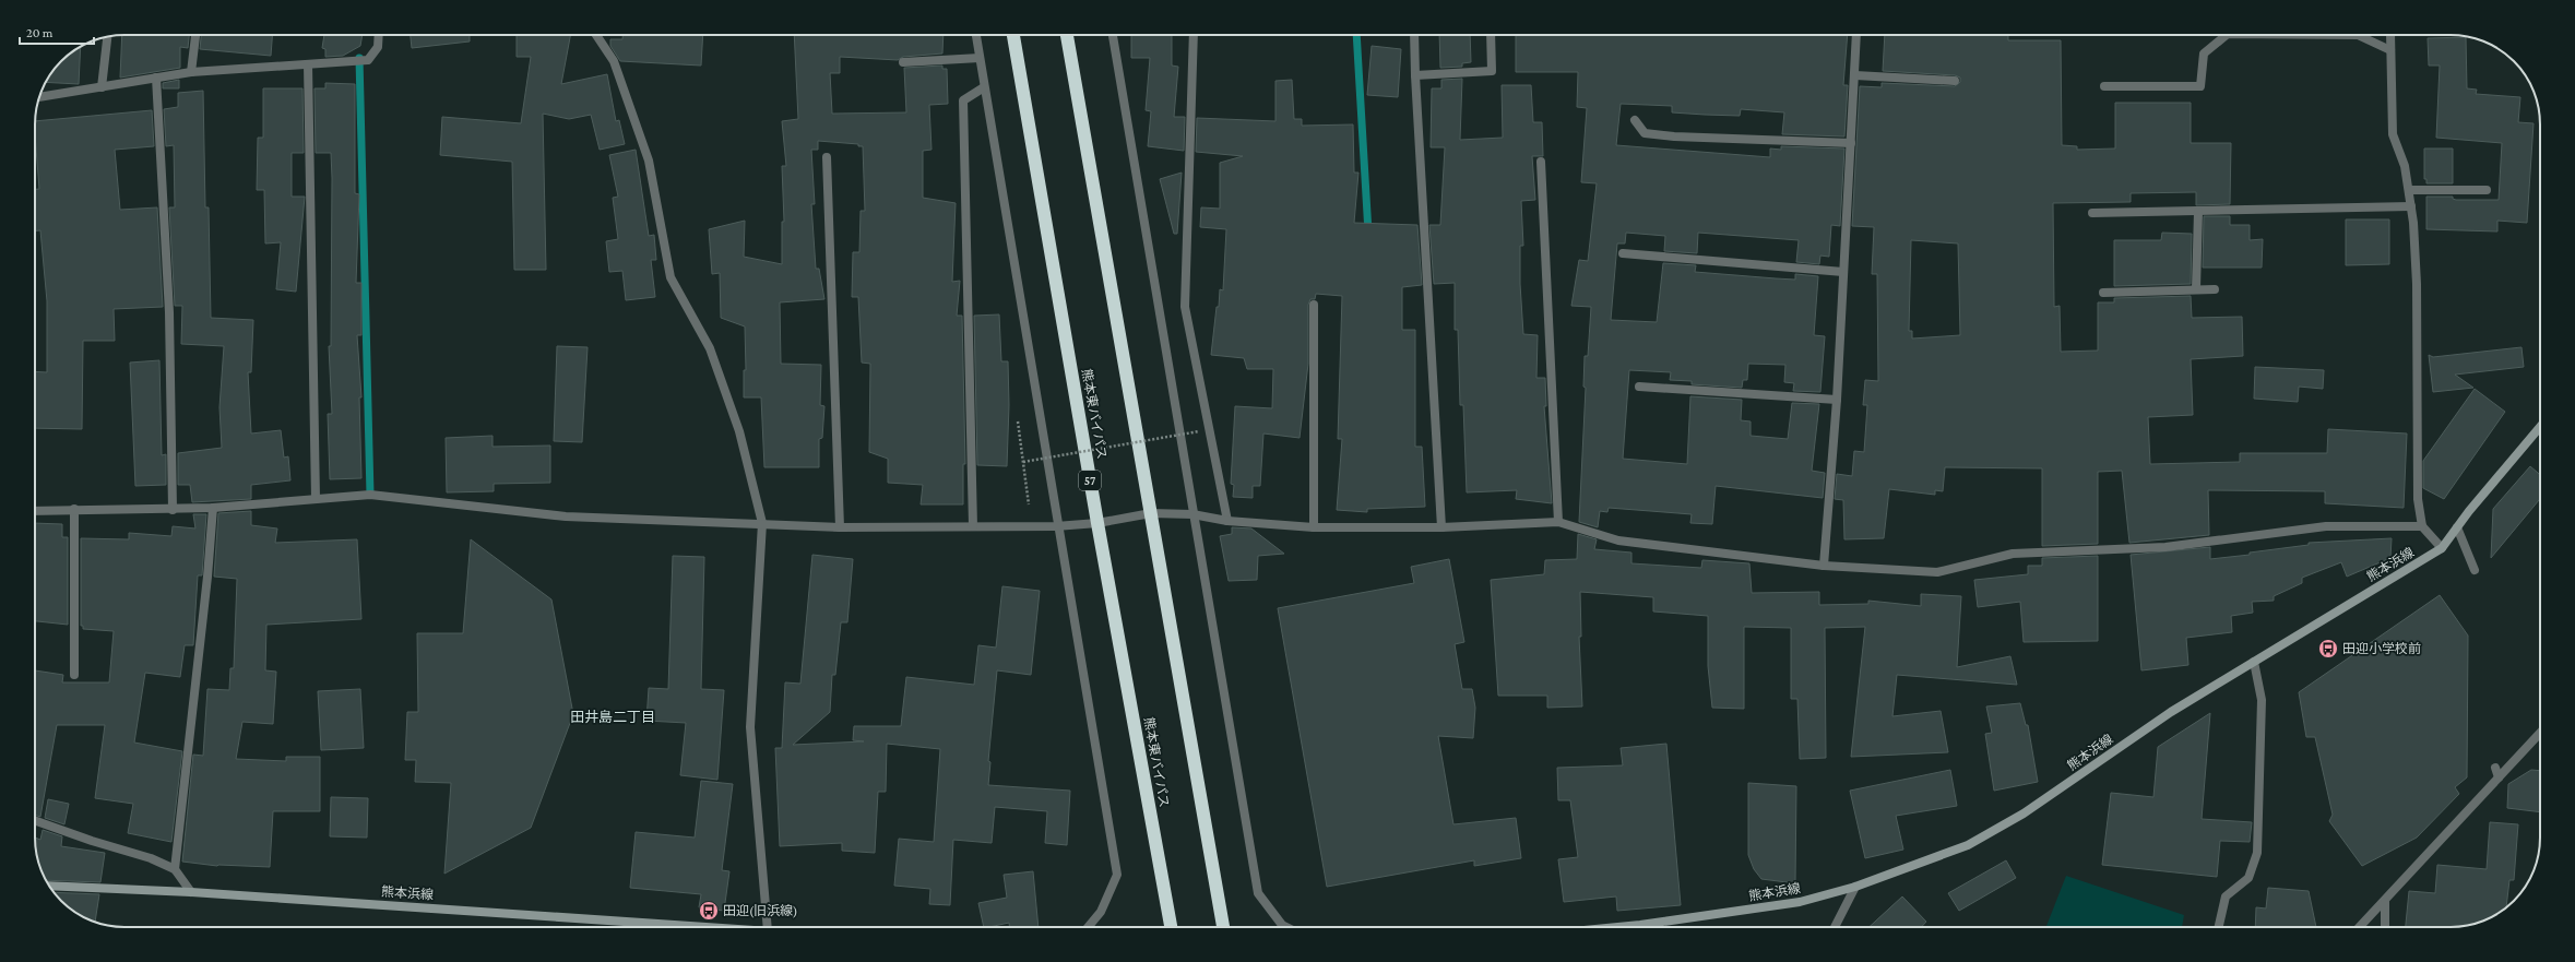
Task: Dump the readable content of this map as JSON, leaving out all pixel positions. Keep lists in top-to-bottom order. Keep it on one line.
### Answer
{"streets":{"highway":["熊本東バイパス","57"],"main road":["熊本浜線"]},"districts":["田井島二丁目"],"places":{"bus stop":["田迎小学校前","田迎(旧浜線)"]},"scale_bar":"20 m"}
